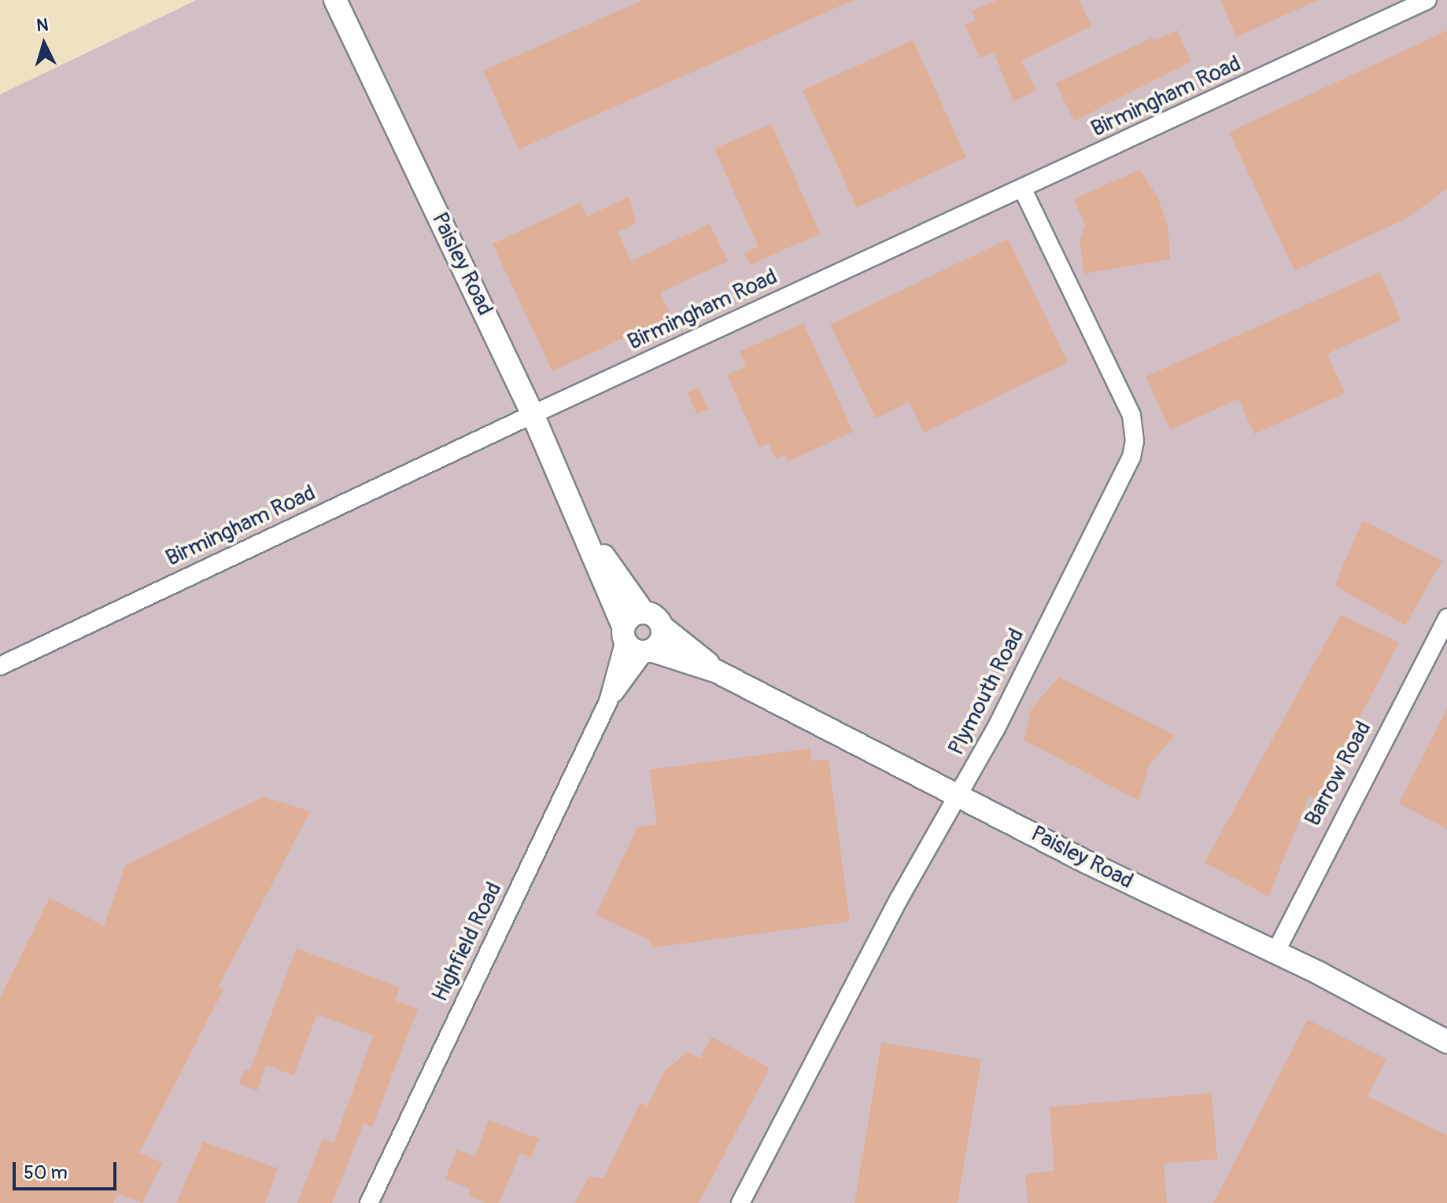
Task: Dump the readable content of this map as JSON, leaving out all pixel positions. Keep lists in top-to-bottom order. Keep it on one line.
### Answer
{"streets":{"main road":["Paisley Road"],"street":["Birmingham Road","Plymouth Road","Barrow Road","Highfield Road"]},"crossings":[["Birmingham Road","Paisley Road"],["Birmingham Road","Plymouth Road"],["Paisley Road","Plymouth Road"],["Paisley Road","Barrow Road"],["Paisley Road","Highfield Road"]],"scale_bar":"50 m","north":"top"}
